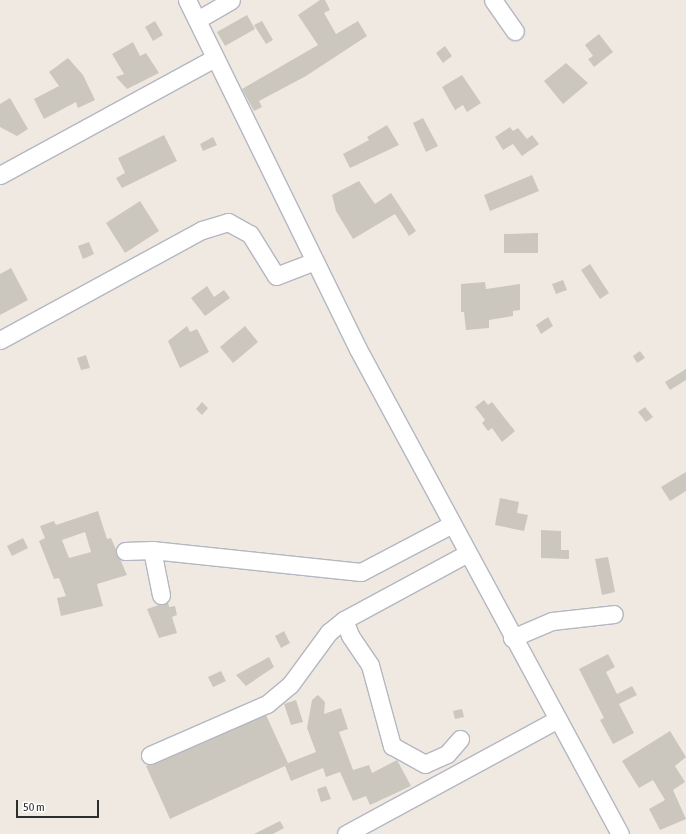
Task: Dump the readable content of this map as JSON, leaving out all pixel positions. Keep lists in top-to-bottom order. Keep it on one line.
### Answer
{"scale_bar":"50 m"}
